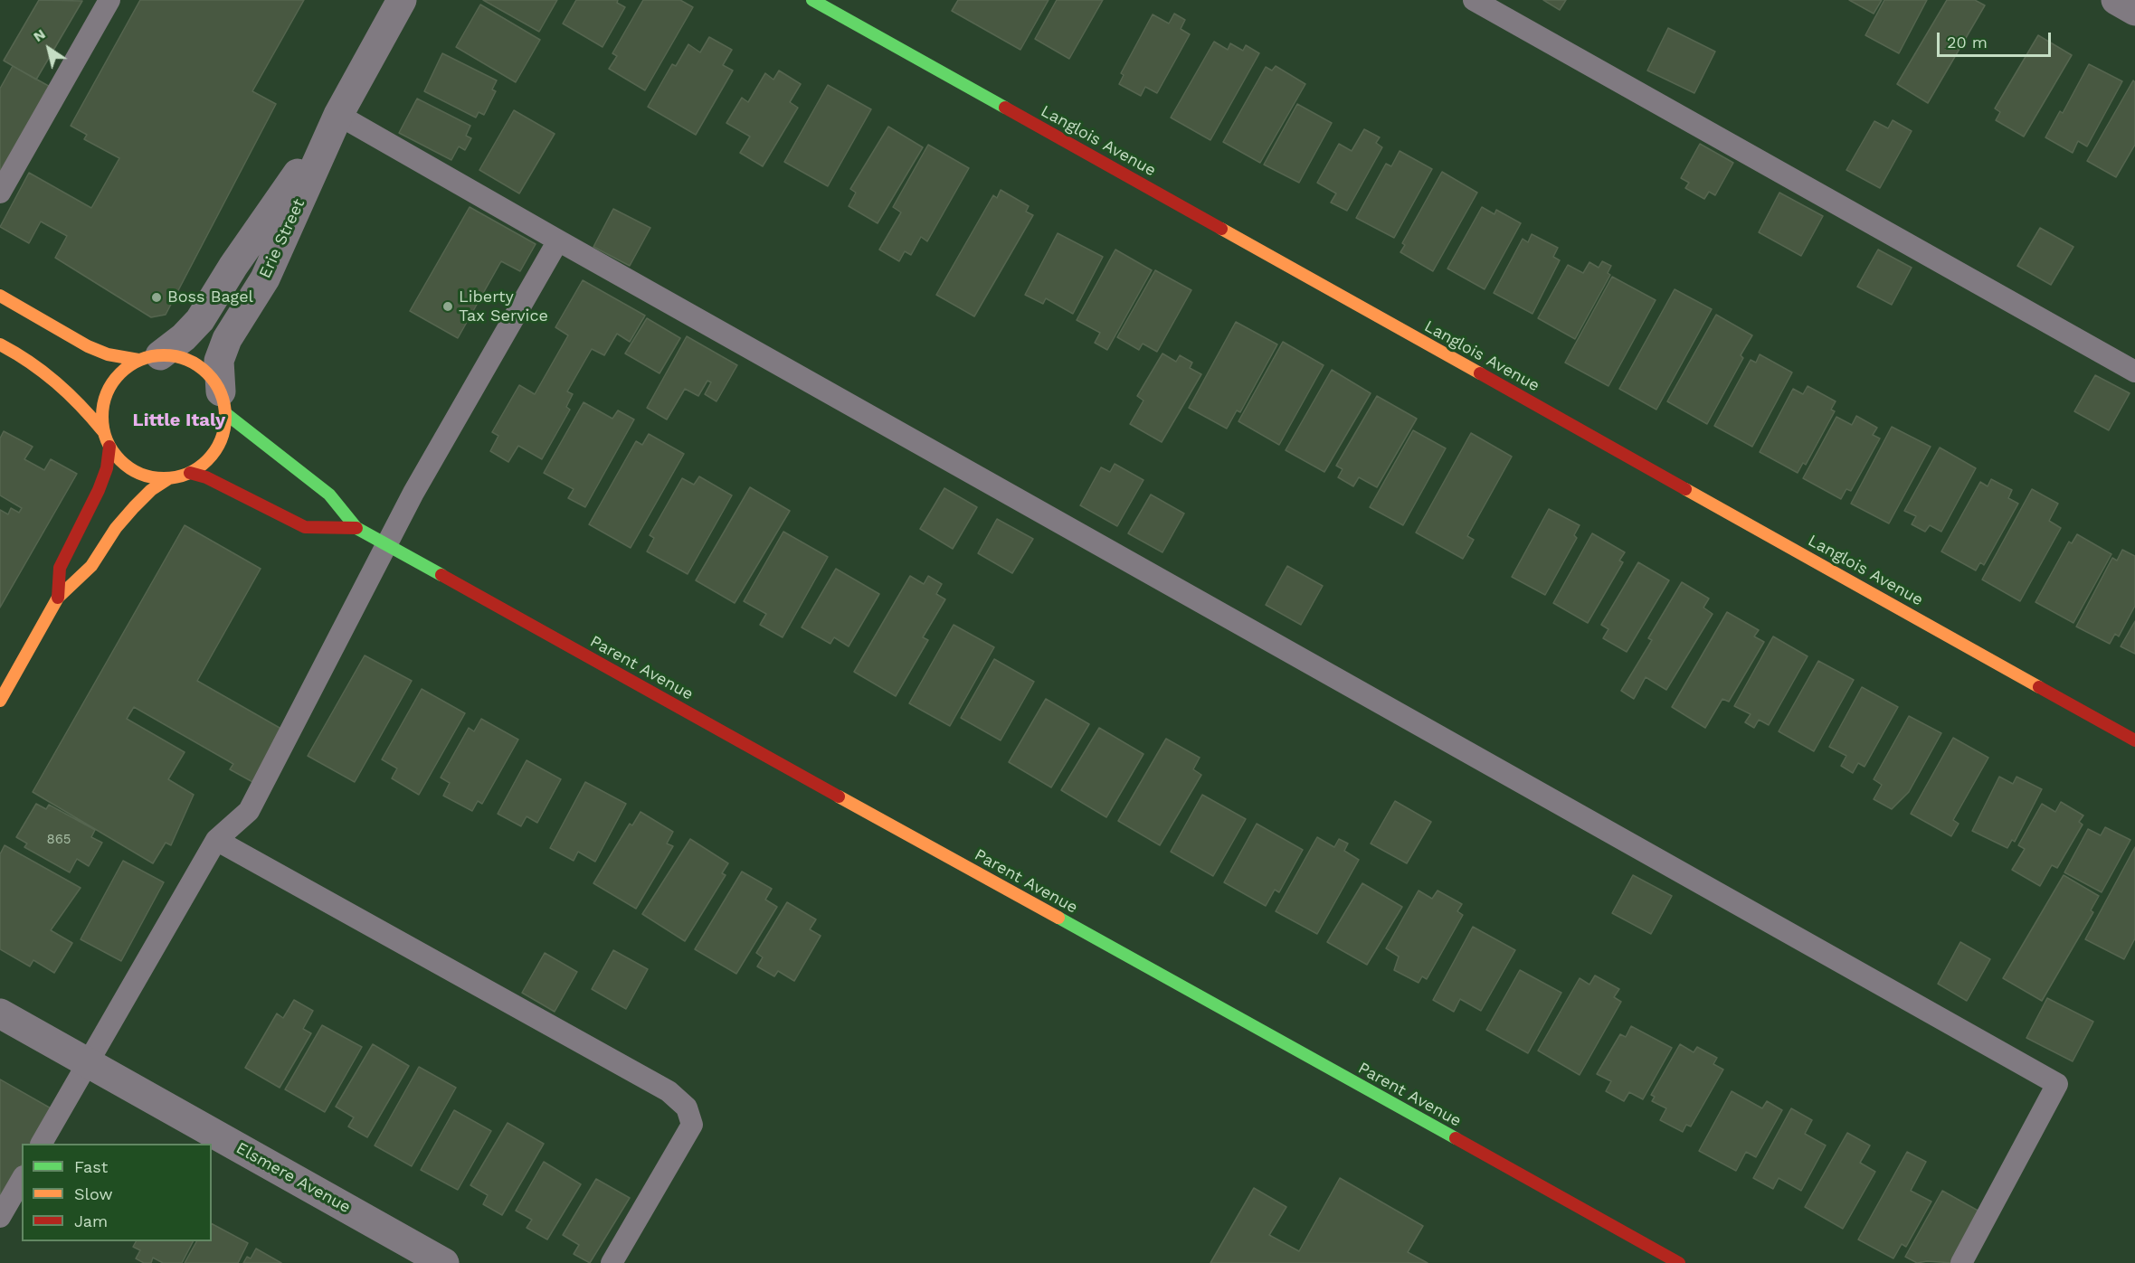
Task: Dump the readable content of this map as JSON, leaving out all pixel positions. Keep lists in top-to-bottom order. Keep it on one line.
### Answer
{"streets":{"street":["Langlois Avenue","Erie Street","Parent Avenue","Elsmere Avenue"]},"crossings":[["Erie Street","Parent Avenue"]],"districts":["Little Italy"],"places":["Boss Bagel","Liberty Tax Service"],"house_numbers":["865"],"legend":["Fast","Slow","Jam"],"scale_bar":"20 m","north":"top left"}
